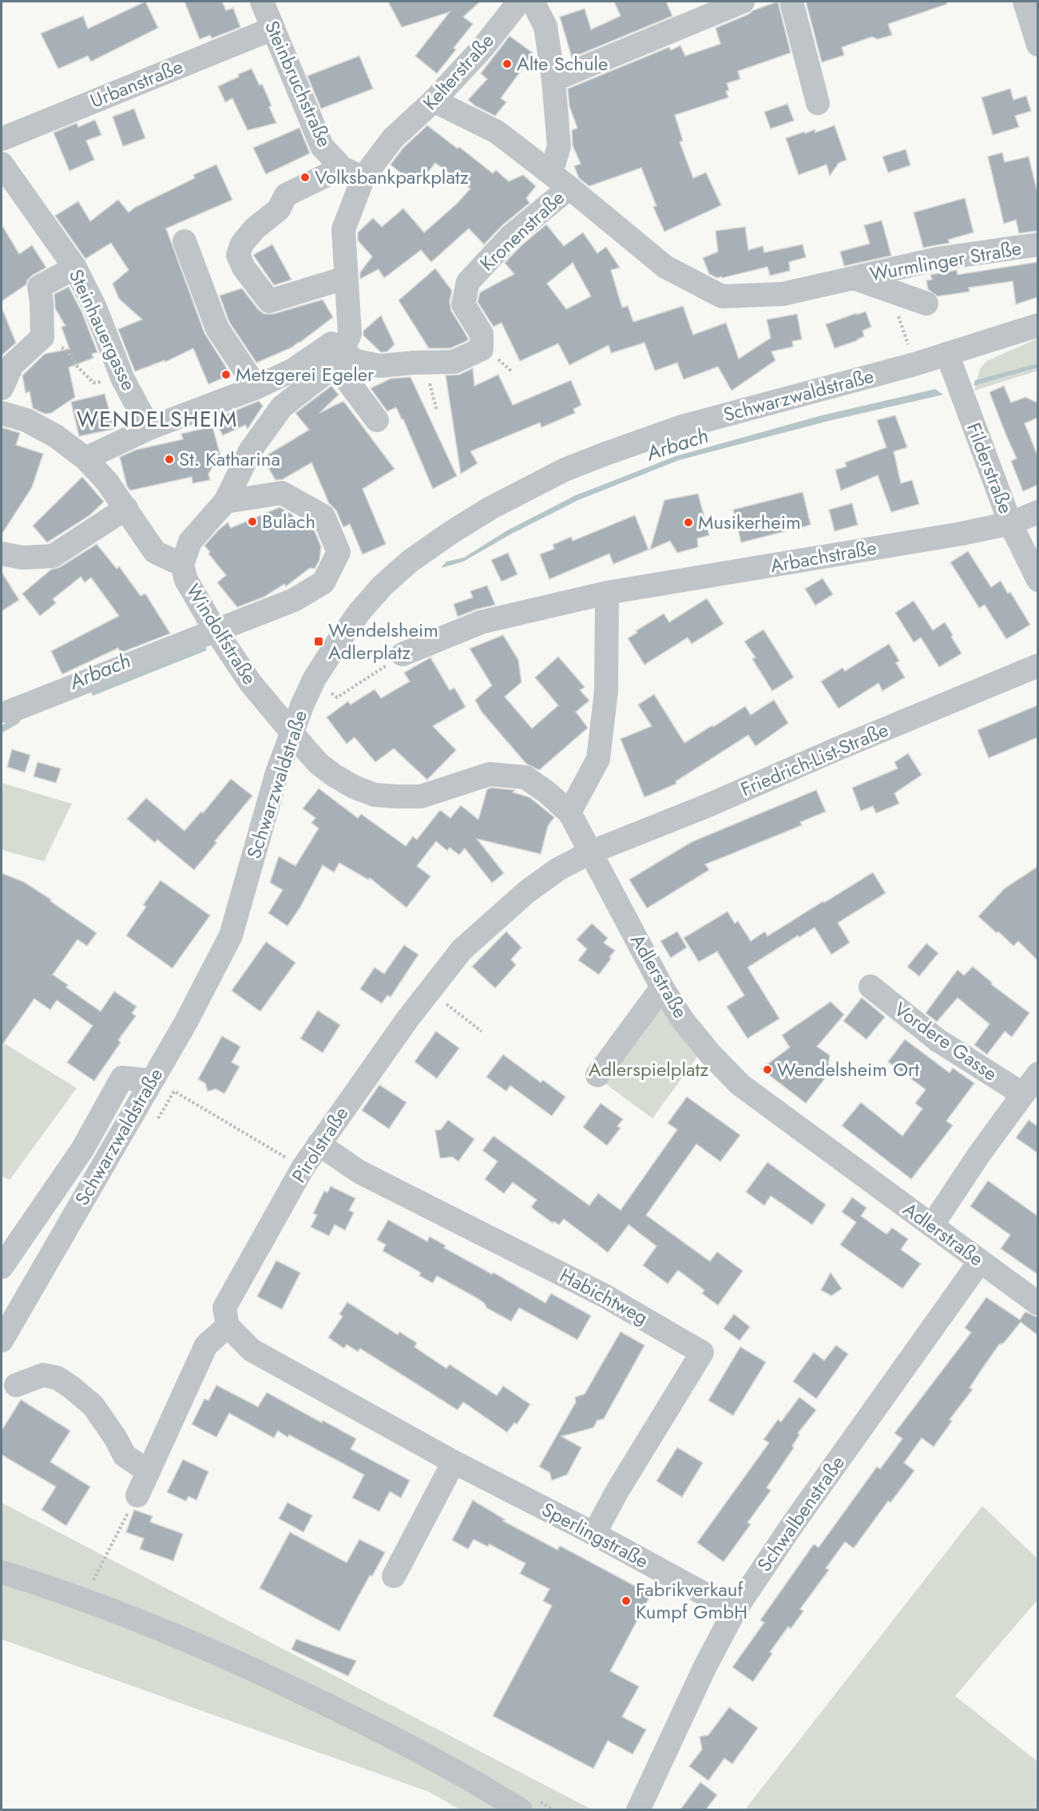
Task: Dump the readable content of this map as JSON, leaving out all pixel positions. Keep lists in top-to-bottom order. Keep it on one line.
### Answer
{"streets":{"street":["Kelterstraße","Urbanstraße","Steinbruchstraße","Kronenstraße","Wurmlinger Straße","Steinhauergasse","Schwarzwaldstraße","Filderstraße","Arbachstraße","Windolfstraße","Friedrich-List-Straße","Adlerstraße","Vordere Gasse","Pirolstraße","Habichtweg","Schwalbenstraße","Sperlingstraße"]},"crossings":[["Kelterstraße","Wurmlinger Straße"],["Kelterstraße","Windolfstraße"],["Urbanstraße","Steinbruchstraße"],["Steinbruchstraße","Windolfstraße"],["Kronenstraße","Wurmlinger Straße"],["Kronenstraße","Windolfstraße"],["Schwarzwaldstraße","Filderstraße"],["Schwarzwaldstraße","Windolfstraße"],["Schwarzwaldstraße","Adlerstraße"],["Filderstraße","Arbachstraße"],["Windolfstraße","Adlerstraße"],["Friedrich-List-Straße","Adlerstraße"],["Friedrich-List-Straße","Pirolstraße"],["Adlerstraße","Vordere Gasse"],["Adlerstraße","Pirolstraße"],["Adlerstraße","Schwalbenstraße"],["Pirolstraße","Habichtweg"],["Pirolstraße","Sperlingstraße"],["Habichtweg","Sperlingstraße"],["Schwalbenstraße","Sperlingstraße"]],"districts":["WENDELSHEIM"],"water":["Arbach"],"parks":["Adlerspielplatz"],"places":{"other":["Alte Schule","Volksbankparkplatz","Metzgerei Egeler","St. Katharina","Bulach","Musikerheim","Wendelsheim Ort","Fabrikverkauf Kumpf GmbH"],"transit":["Wendelsheim Adlerplatz"]}}
